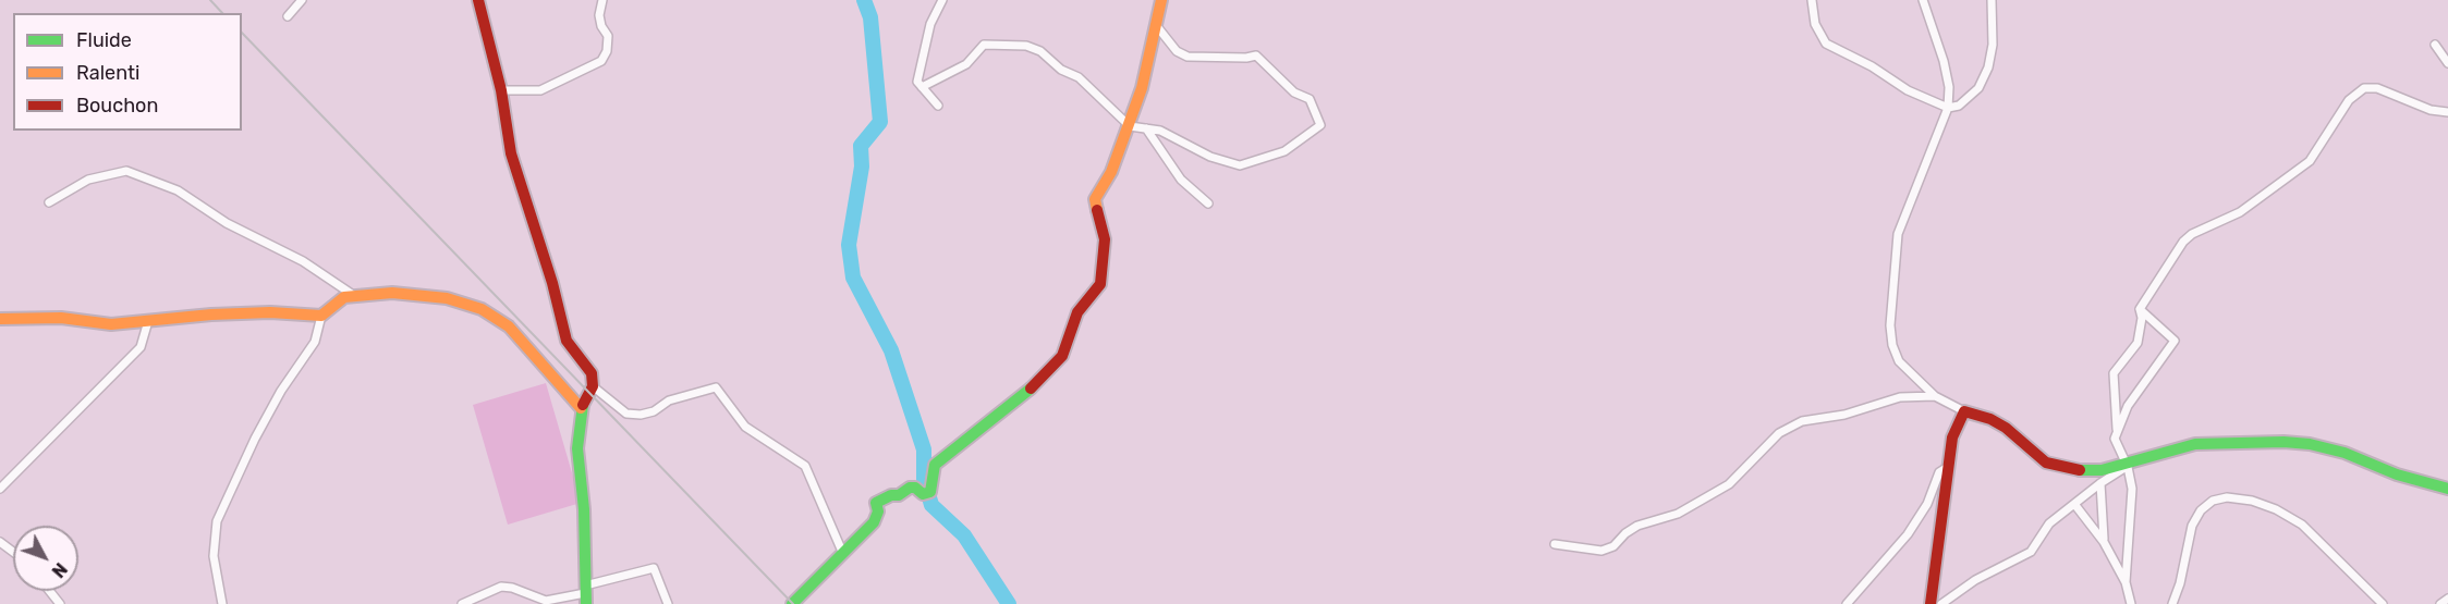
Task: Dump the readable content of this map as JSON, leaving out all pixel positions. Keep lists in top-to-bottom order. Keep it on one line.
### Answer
{"legend":["Fluide","Ralenti","Bouchon"],"north":"bottom right"}
